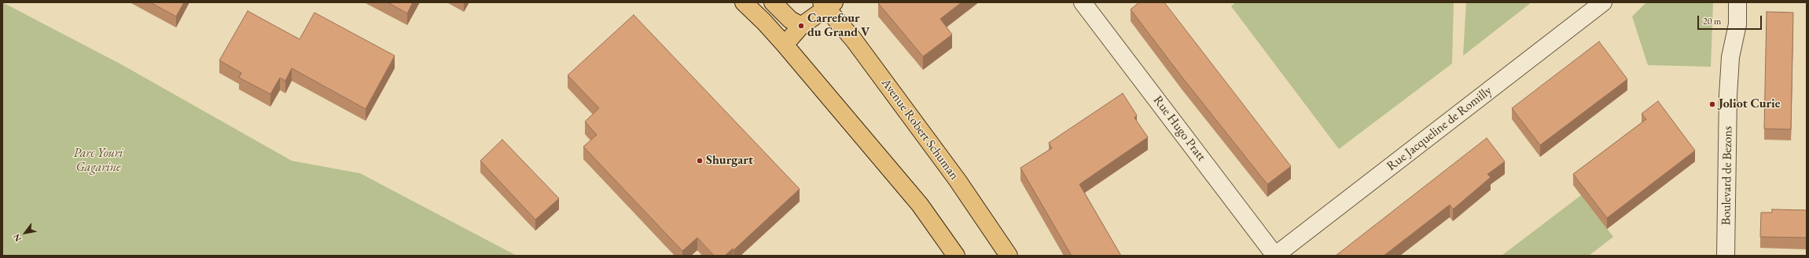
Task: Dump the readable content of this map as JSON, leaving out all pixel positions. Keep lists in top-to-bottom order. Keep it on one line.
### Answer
{"streets":{"main road":["Avenue Robert Schuman"],"street":["Rue Hugo Pratt","Rue Jacqueline de Romilly","Boulevard de Bezons"]},"crossings":[["Rue Hugo Pratt","Rue Jacqueline de Romilly"]],"parks":["Parc Youri Gagarine"],"places":["Carrefour du Grand V","Joliot Curie","Shurgart"],"scale_bar":"20 m","north":"bottom left"}
